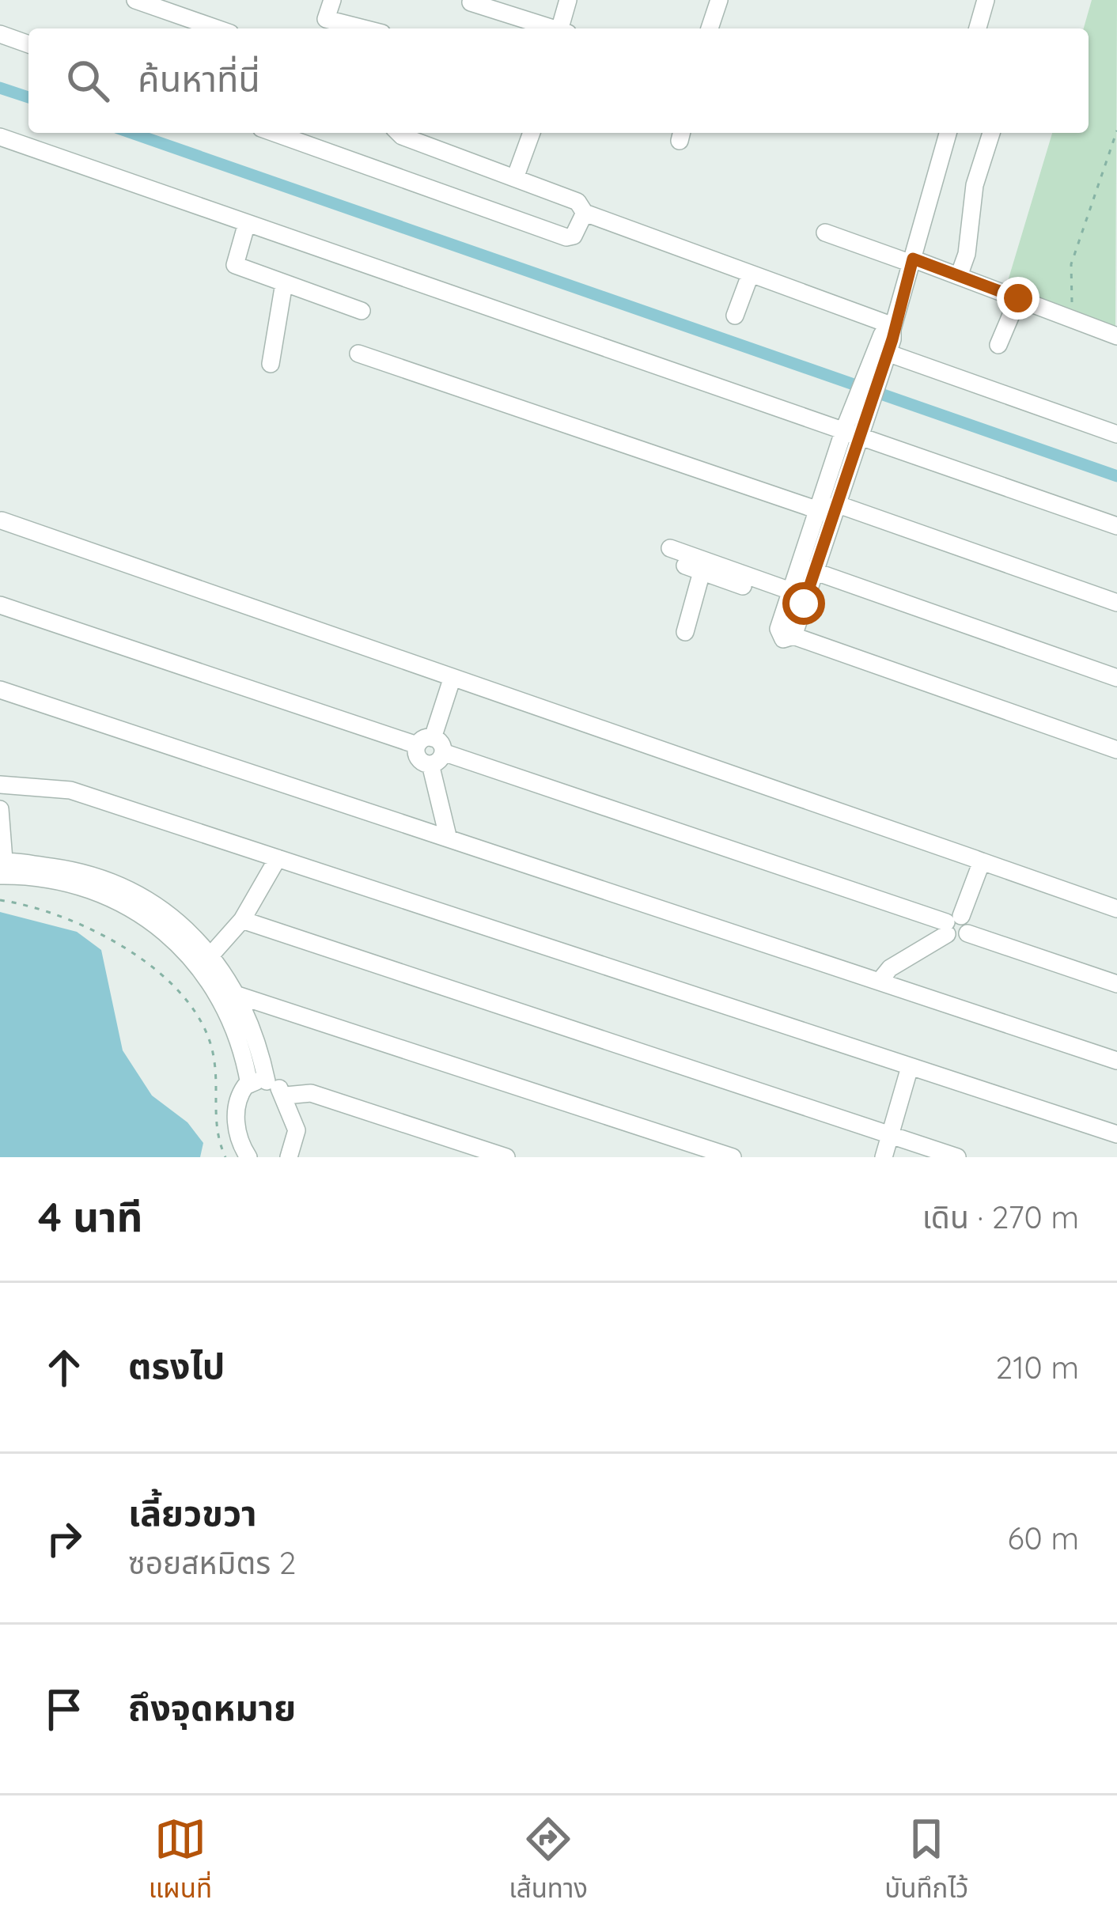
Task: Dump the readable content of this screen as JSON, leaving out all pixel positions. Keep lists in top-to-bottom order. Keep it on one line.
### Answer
{"page":{"search":"ค้นหาที่นี่","heading":["4 นาที","เดิน · 270 m"],"list":[["ตรงไป","210 m"],["เลี้ยวขวา","ซอยสหมิตร 2","60 m"],"ถึงจุดหมาย"],"nav":["แผนที่","เส้นทาง","บันทึกไว้"]}}
